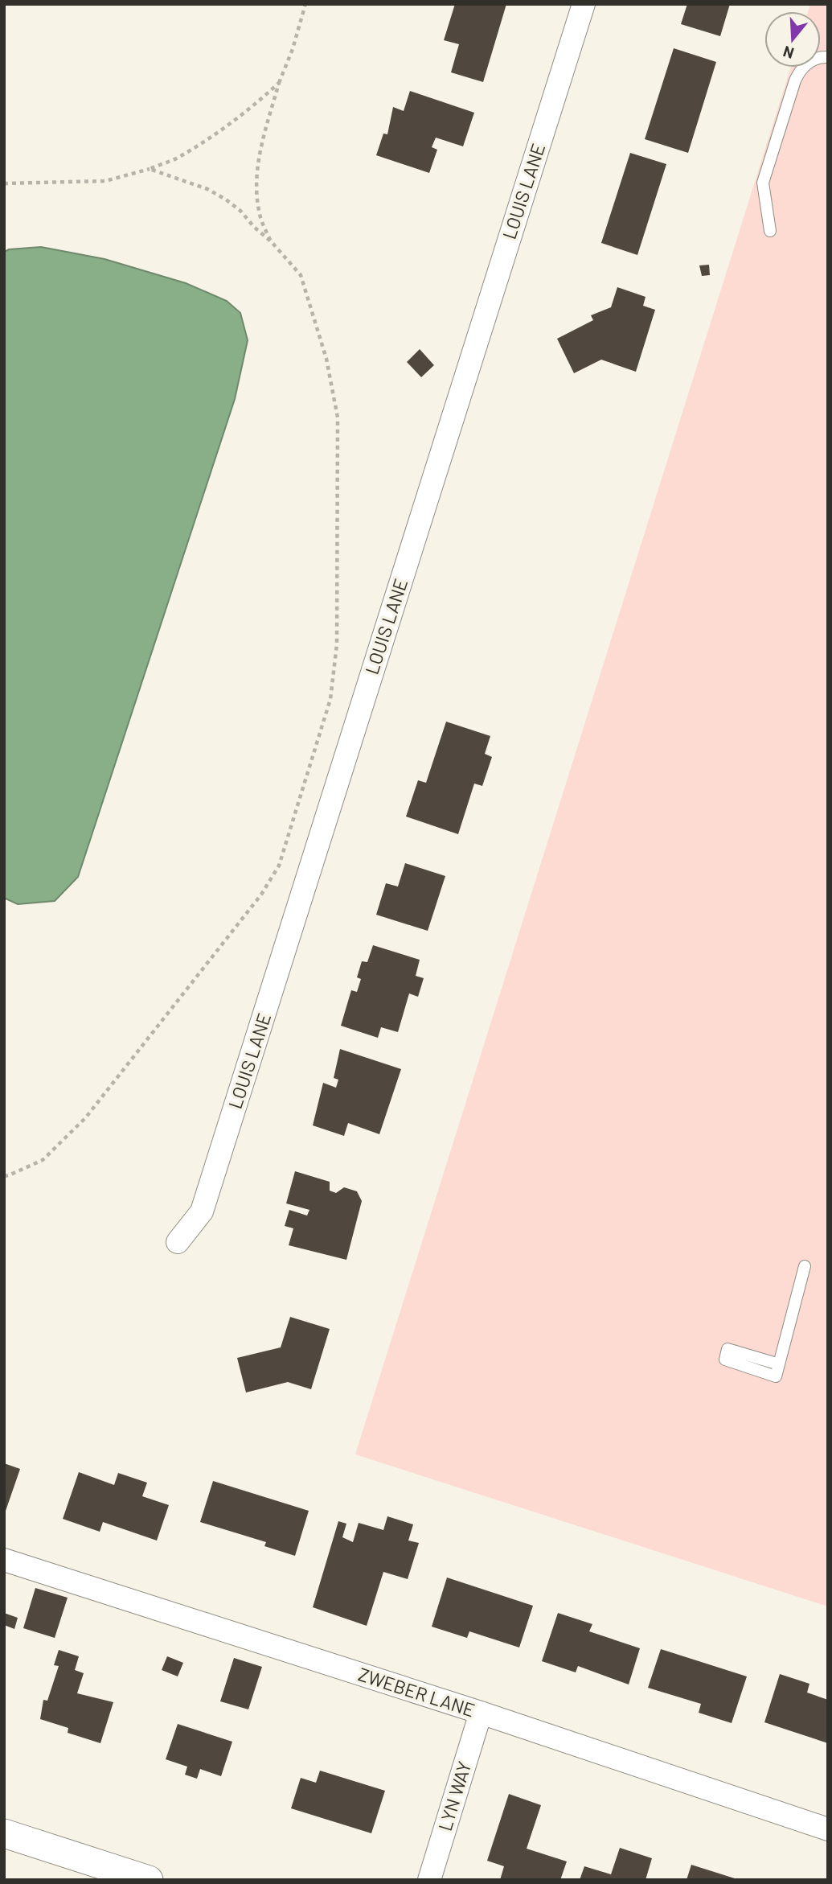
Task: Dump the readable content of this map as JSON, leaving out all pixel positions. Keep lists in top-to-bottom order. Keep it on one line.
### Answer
{"streets":{"street":["LOUIS LANE","ZWEBER LANE","LYN WAY"]},"crossings":[["ZWEBER LANE","LYN WAY"]],"north":"bottom"}
